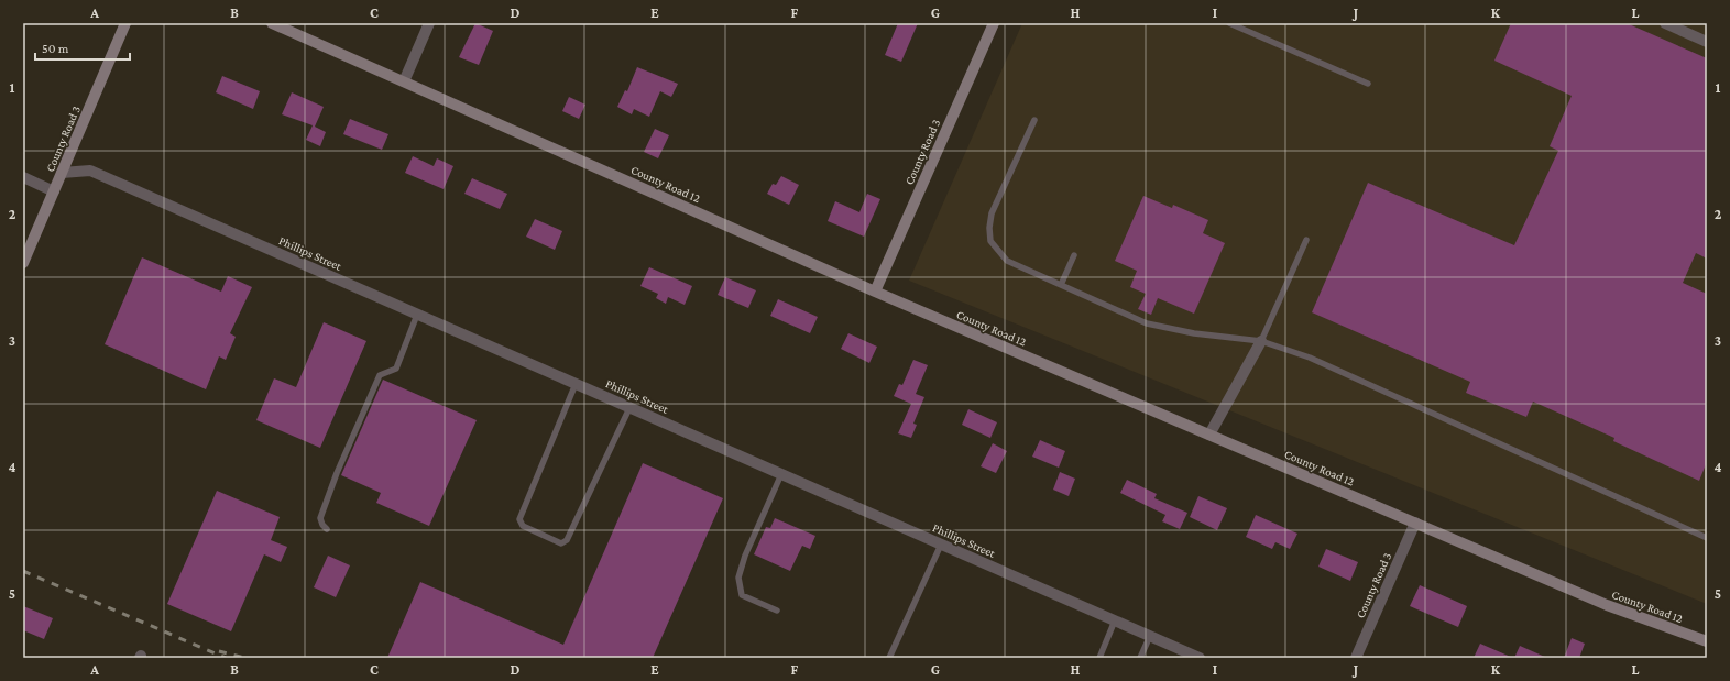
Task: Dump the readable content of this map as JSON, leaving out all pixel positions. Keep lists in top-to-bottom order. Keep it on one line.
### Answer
{"streets":{"main road":["County Road 3","County Road 12"],"street":["Phillips Street"]},"crossings":[["County Road 3","County Road 12"],["County Road 3","Phillips Street"]],"scale_bar":"50 m","grid":{"columns":["A","B","C","D","E","F","G","H","I","J","K","L"],"rows":["1","2","3","4","5"]}}
